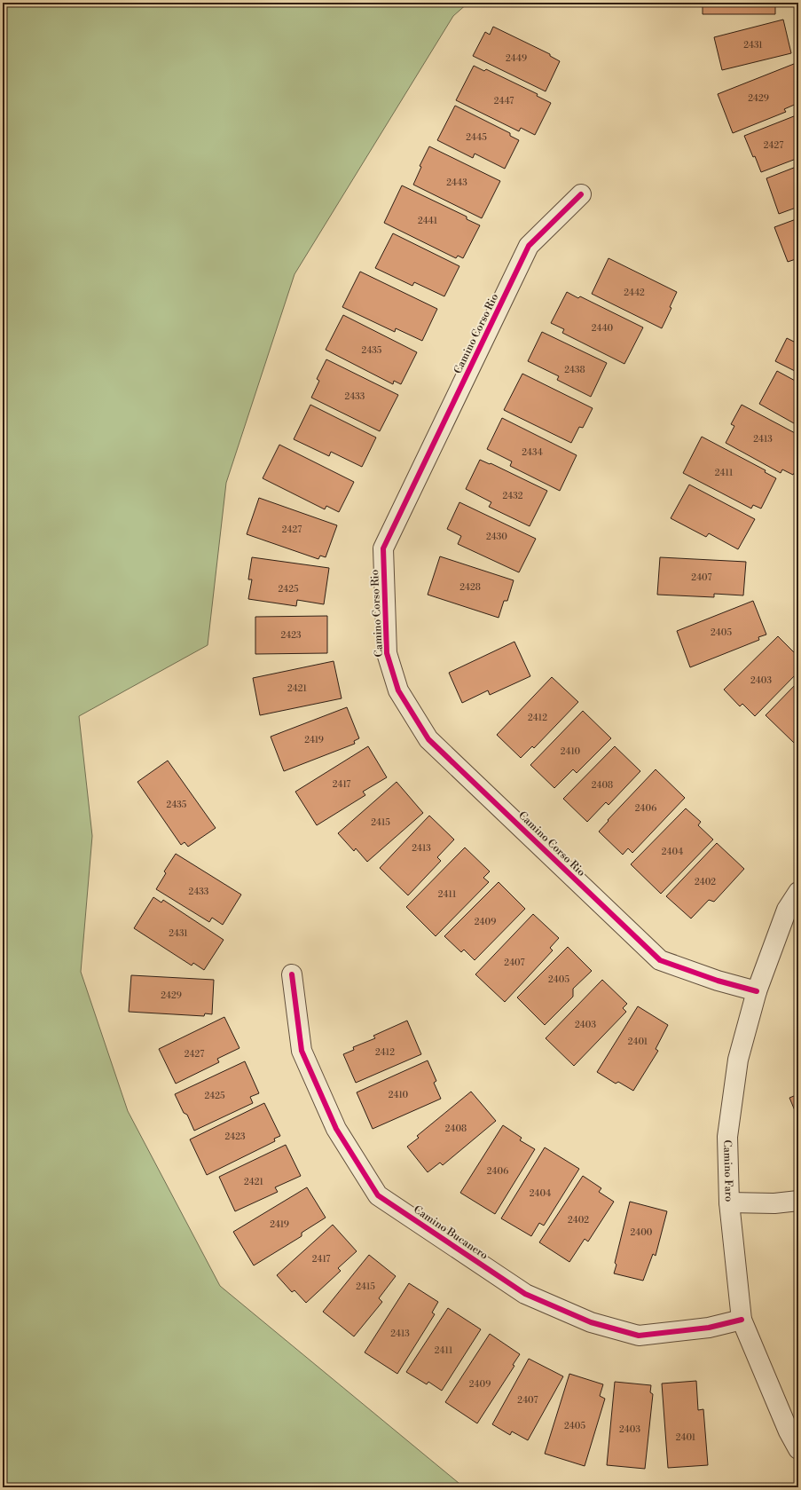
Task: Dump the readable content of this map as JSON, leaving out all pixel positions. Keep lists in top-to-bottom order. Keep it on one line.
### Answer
{"streets":{"street":["Camino Corso Rio","Camino Faro","Camino Bucanero"]},"crossings":[["Camino Corso Rio","Camino Faro"],["Camino Faro","Camino Bucanero"]],"house_numbers":["2431","2449","2429","2447","2445","2427","2443","2441","2442","2440","2435","2438","2433","2413","2434","2411","2432","2427","2430","2407","2428","2425","2405","2423","2403","2421","2412","2419","2410","2417","2408","2435","2406","2415","2413","2404","2402","2433","2411","2409","2431","2407","2405","2429","2403","2401","2412","2427","2410","2425","2408","2423","2406","2421","2404","2402","2419","2400","2417","2415","2413","2411","2409","2407","2405","2403","2401"]}
